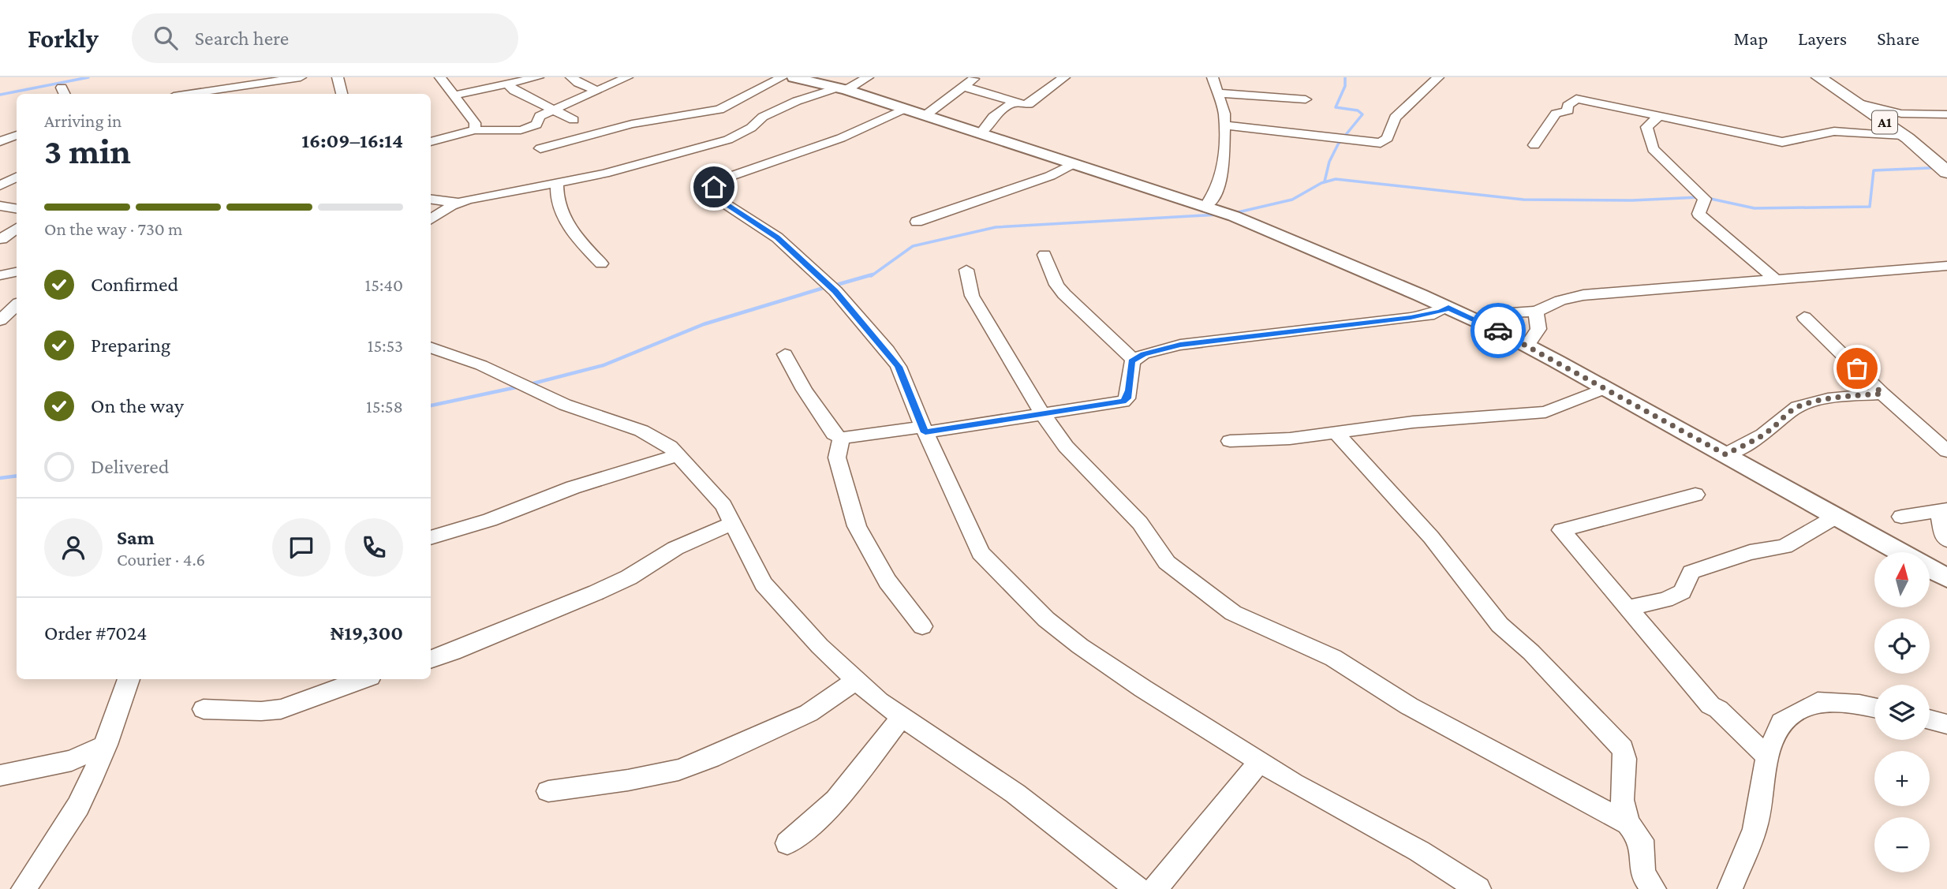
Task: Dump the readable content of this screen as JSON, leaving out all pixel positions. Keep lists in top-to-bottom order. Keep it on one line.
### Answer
{"streets":{"highway":["A1"]},"north":"top","page":{"header":"Forkly","search":"Search here","nav":["Map","Layers","Share"],"heading":["3 min","Arriving in","16:09–16:14"],"panel":["Sam","Courier · 4.6","Order #7024","₦19,300"],"bar":"On the way · 730 m","list":[["Confirmed","15:40"],["Preparing","15:53"],["On the way","15:58"],"Delivered"],"map_buttons":["+","−"]}}
